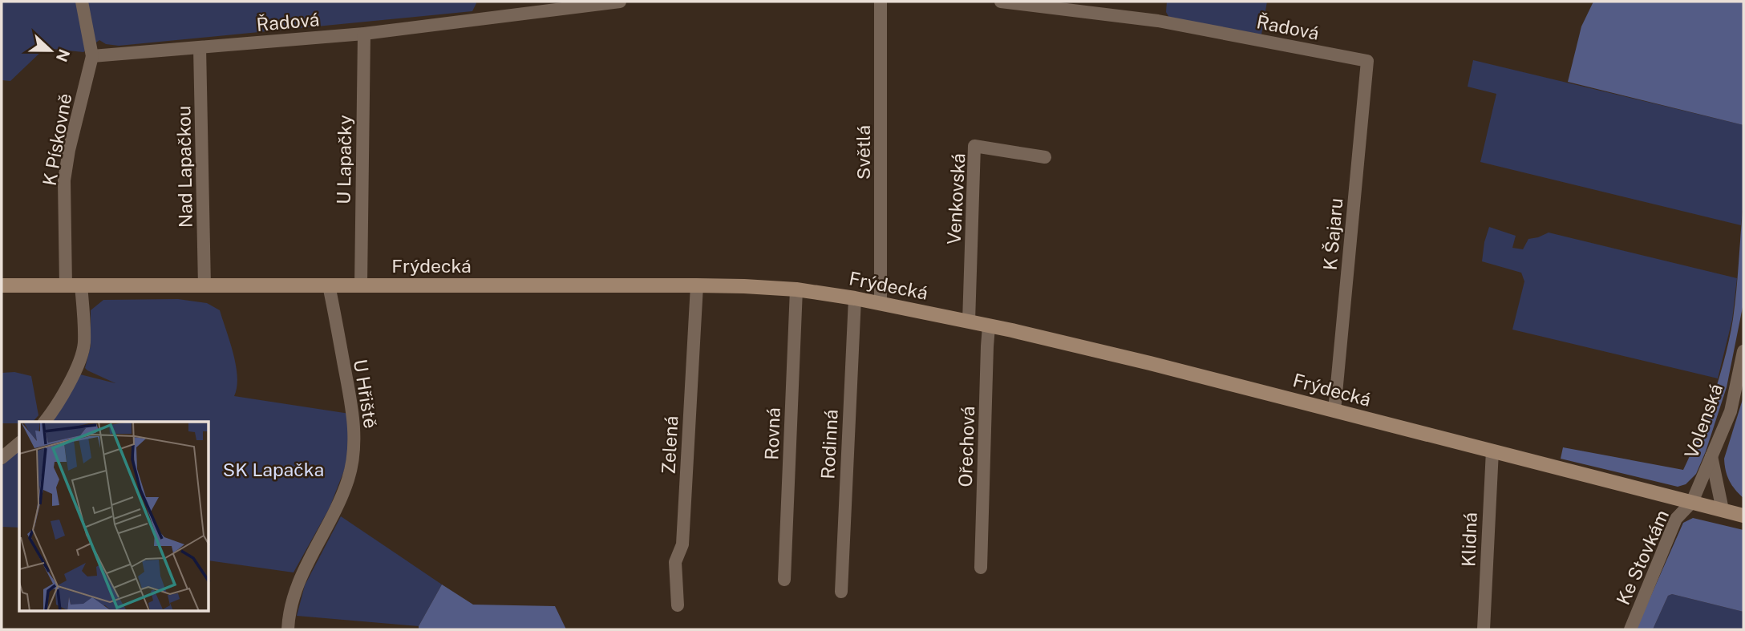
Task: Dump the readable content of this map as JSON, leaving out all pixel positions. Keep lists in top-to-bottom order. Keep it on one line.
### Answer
{"streets":{"main road":["Frýdecká"],"street":["Řadová","K Pískovně","Světlá","U Lapačky","Nad Lapačkou","Venkovská","K Šajaru","U Hřiště","Volenská","Rovná","Rodinná","Zelená","Ořechová","Klidná","Ke Stovkám"]},"crossings":[["Řadová","K Pískovně"],["Řadová","U Lapačky"],["Řadová","Nad Lapačkou"],["Řadová","K Šajaru"],["K Pískovně","Frýdecká"],["Světlá","Frýdecká"],["U Lapačky","Frýdecká"],["Nad Lapačkou","Frýdecká"],["Venkovská","Frýdecká"],["K Šajaru","Frýdecká"],["Frýdecká","U Hřiště"],["Frýdecká","Volenská"],["Frýdecká","Rovná"],["Frýdecká","Rodinná"],["Frýdecká","Zelená"],["Frýdecká","Ořechová"],["Frýdecká","Klidná"],["Frýdecká","Ke Stovkám"],["Volenská","Ke Stovkám"]],"parks":["SK Lapačka"],"north":"right"}
